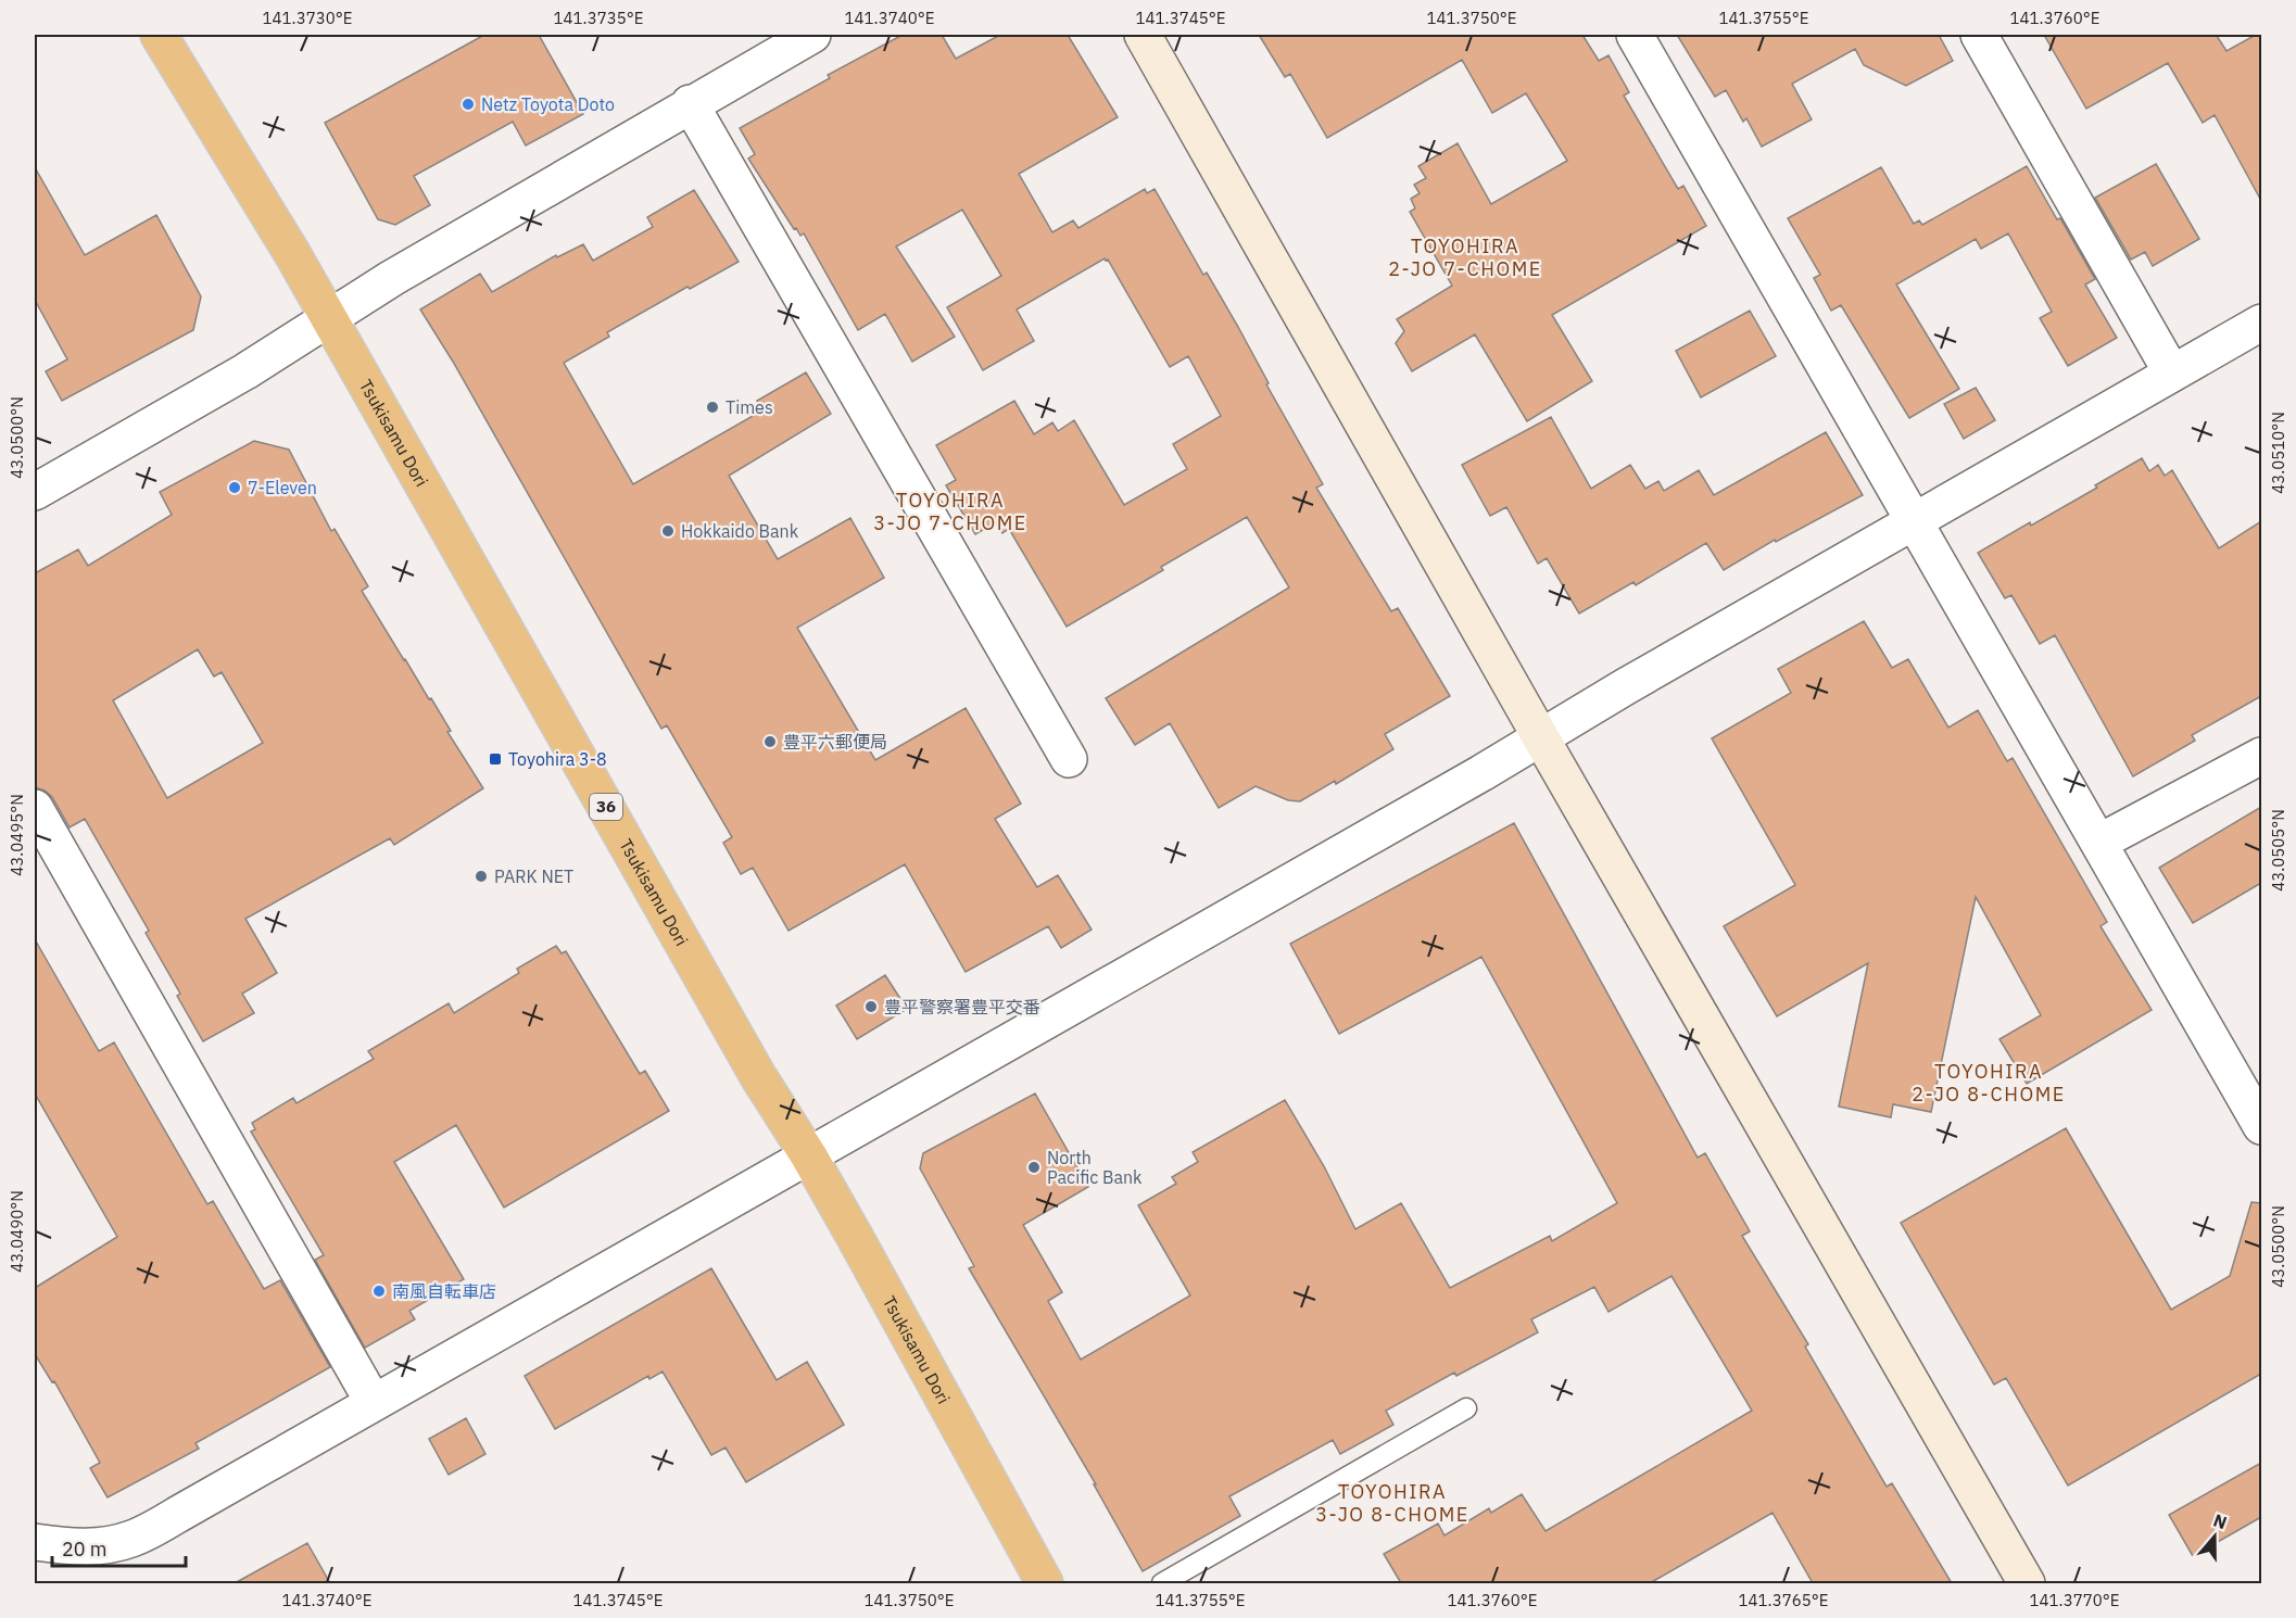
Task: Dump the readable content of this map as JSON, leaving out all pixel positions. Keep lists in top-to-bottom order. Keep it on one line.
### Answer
{"streets":{"highway":["Tsukisamu Dori","36"]},"districts":["TOYOHIRA 2-JO 7-CHOME","TOYOHIRA 3-JO 7-CHOME","TOYOHIRA 2-JO 8-CHOME","TOYOHIRA 3-JO 8-CHOME"],"places":{"other":["Netz Toyota Doto","Times","7-Eleven","Hokkaido Bank","豊平六郵便局","PARK NET","豊平警察署豊平交番","North Pacific Bank","南風自転車店"],"transit":["Toyohira 3-8"]},"scale_bar":"20 m","north":"top","coordinates":["141.3730°E","141.3735°E","141.3740°E","141.3745°E","141.3750°E","141.3755°E","141.3760°E","43.0500°N","43.0510°N","43.0495°N","43.0505°N","43.0490°N","141.3765°E","141.3770°E"]}
